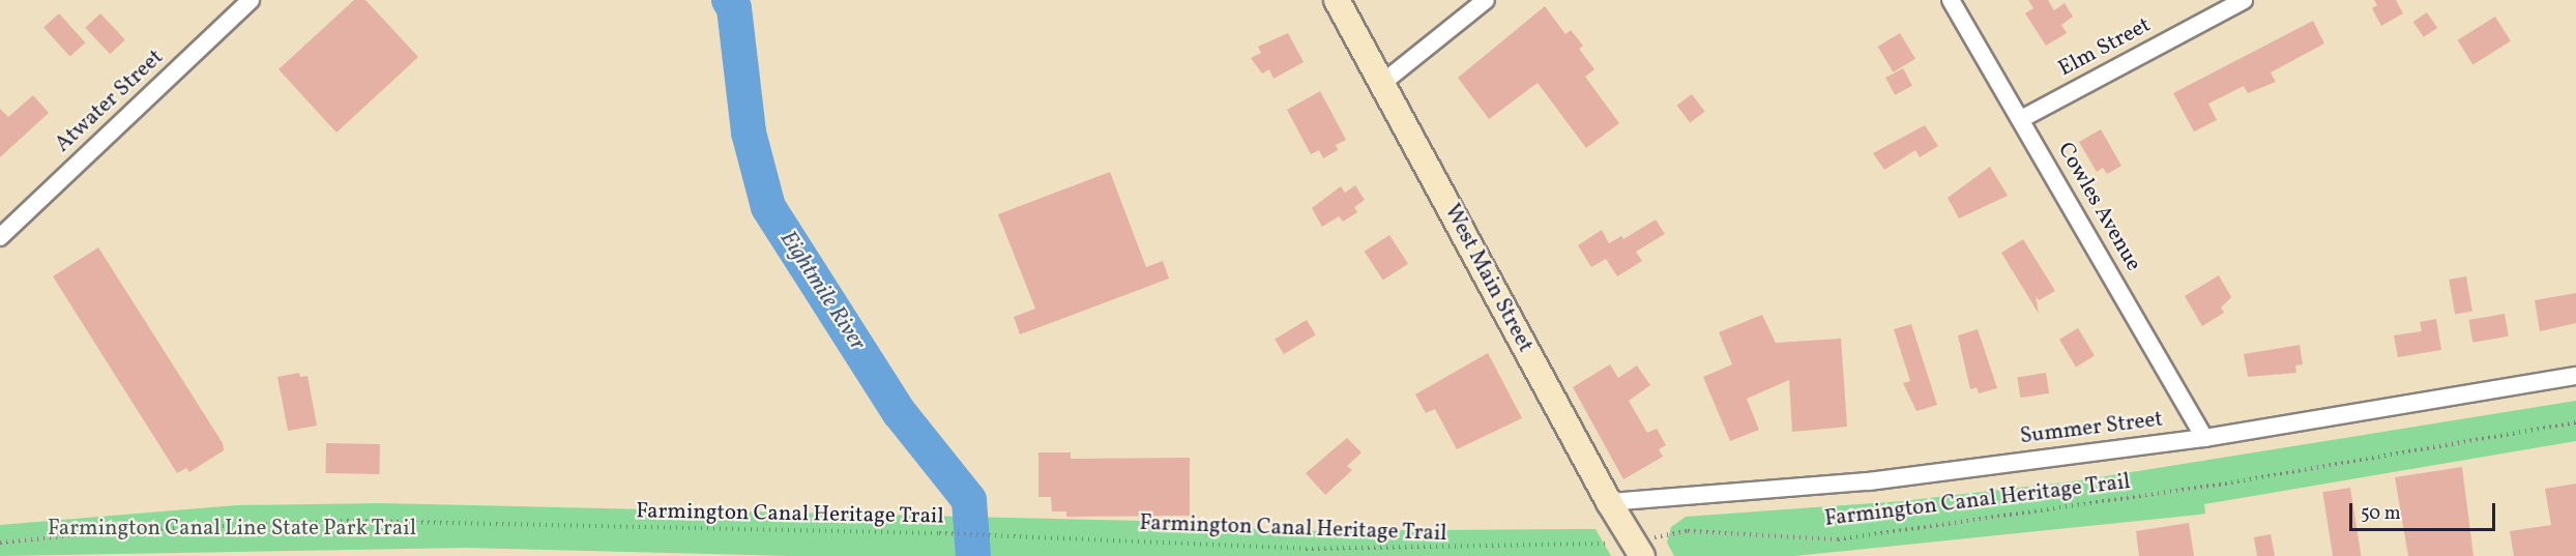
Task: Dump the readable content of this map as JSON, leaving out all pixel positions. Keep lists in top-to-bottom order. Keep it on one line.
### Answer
{"streets":{"main road":["West Main Street"],"street":["Elm Street","Atwater Street","Cowles Avenue","Summer Street"],"path":["Farmington Canal Heritage Trail"]},"crossings":[["Elm Street","Cowles Avenue"],["Cowles Avenue","Summer Street"],["West Main Street","Summer Street"],["West Main Street","Farmington Canal Heritage Trail"]],"water":["Eightmile River"],"parks":["Farmington Canal Line State Park Trail"],"scale_bar":"50 m"}
